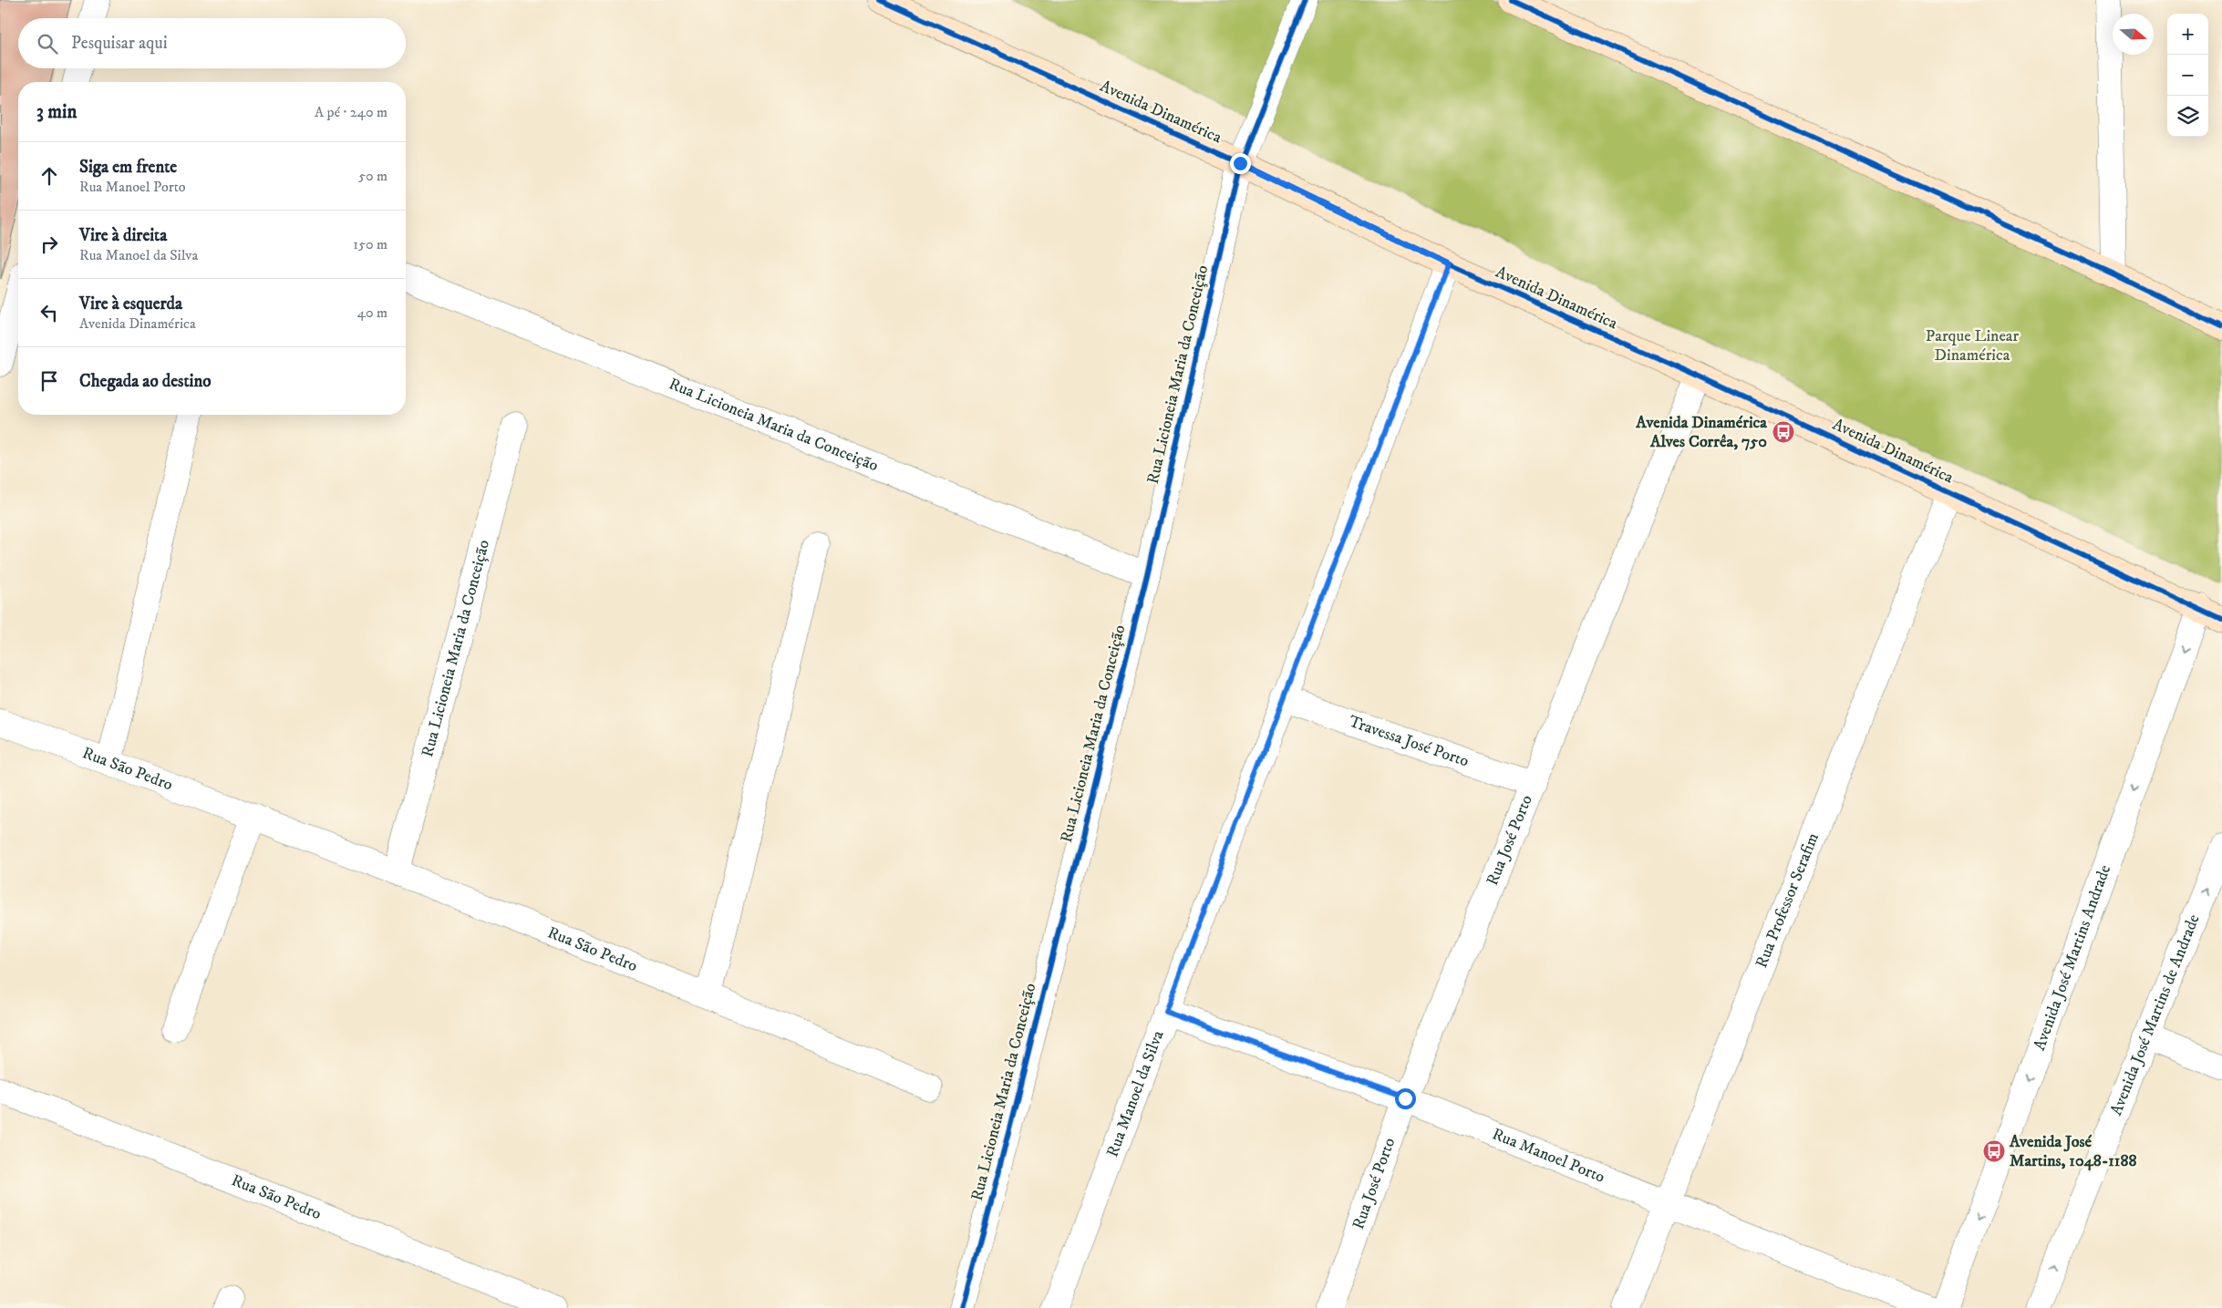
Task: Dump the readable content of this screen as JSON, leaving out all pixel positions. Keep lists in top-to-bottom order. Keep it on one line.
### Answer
{"streets":{"main road":["Avenida Dinamérica"],"street":["Rua Licioneia Maria da Conceição","Travessa José Porto","Rua São Pedro","Rua José Porto","Rua Professor Serafim","Avenida José Martins Andrade","Avenida José Martins de Andrade","Rua Manoel da Silva","Rua Manoel Porto"]},"crossings":[["Avenida Dinamérica","Rua Licioneia Maria da Conceição"],["Avenida Dinamérica","Rua José Porto"],["Avenida Dinamérica","Rua Professor Serafim"],["Avenida Dinamérica","Avenida José Martins Andrade"],["Avenida Dinamérica","Rua Manoel da Silva"],["Rua Licioneia Maria da Conceição","Rua São Pedro"],["Travessa José Porto","Rua José Porto"],["Travessa José Porto","Rua Manoel da Silva"],["Rua José Porto","Rua Manoel Porto"],["Rua Professor Serafim","Rua Manoel Porto"],["Rua Manoel da Silva","Rua Manoel Porto"]],"one_way":["Avenida José Martins Andrade","Avenida José Martins de Andrade"],"parks":["Parque Linear Dinamérica"],"places":{"bus stop":["Avenida Dinamérica Alves Corrêa, 750","Avenida José Martins, 1048-1188"]},"north":"right","page":{"map_buttons":["+","−"],"search":"Pesquisar aqui","heading":["3 min","A pé · 240 m"],"list":[["Siga em frente","Rua Manoel Porto","50 m"],["Vire à direita","Rua Manoel da Silva","150 m"],["Vire à esquerda","Avenida Dinamérica","40 m"],"Chegada ao destino"]}}
